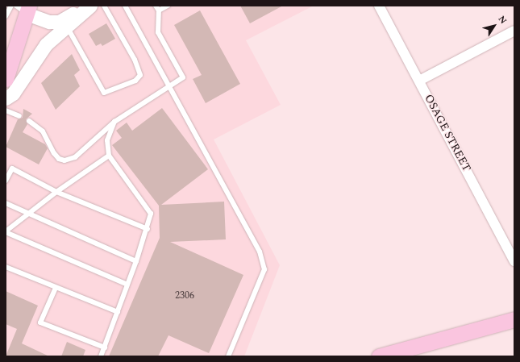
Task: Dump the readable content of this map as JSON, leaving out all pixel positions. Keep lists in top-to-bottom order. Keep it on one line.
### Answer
{"streets":{"street":["OSAGE STREET"]},"house_numbers":["2306"],"north":"top right"}
